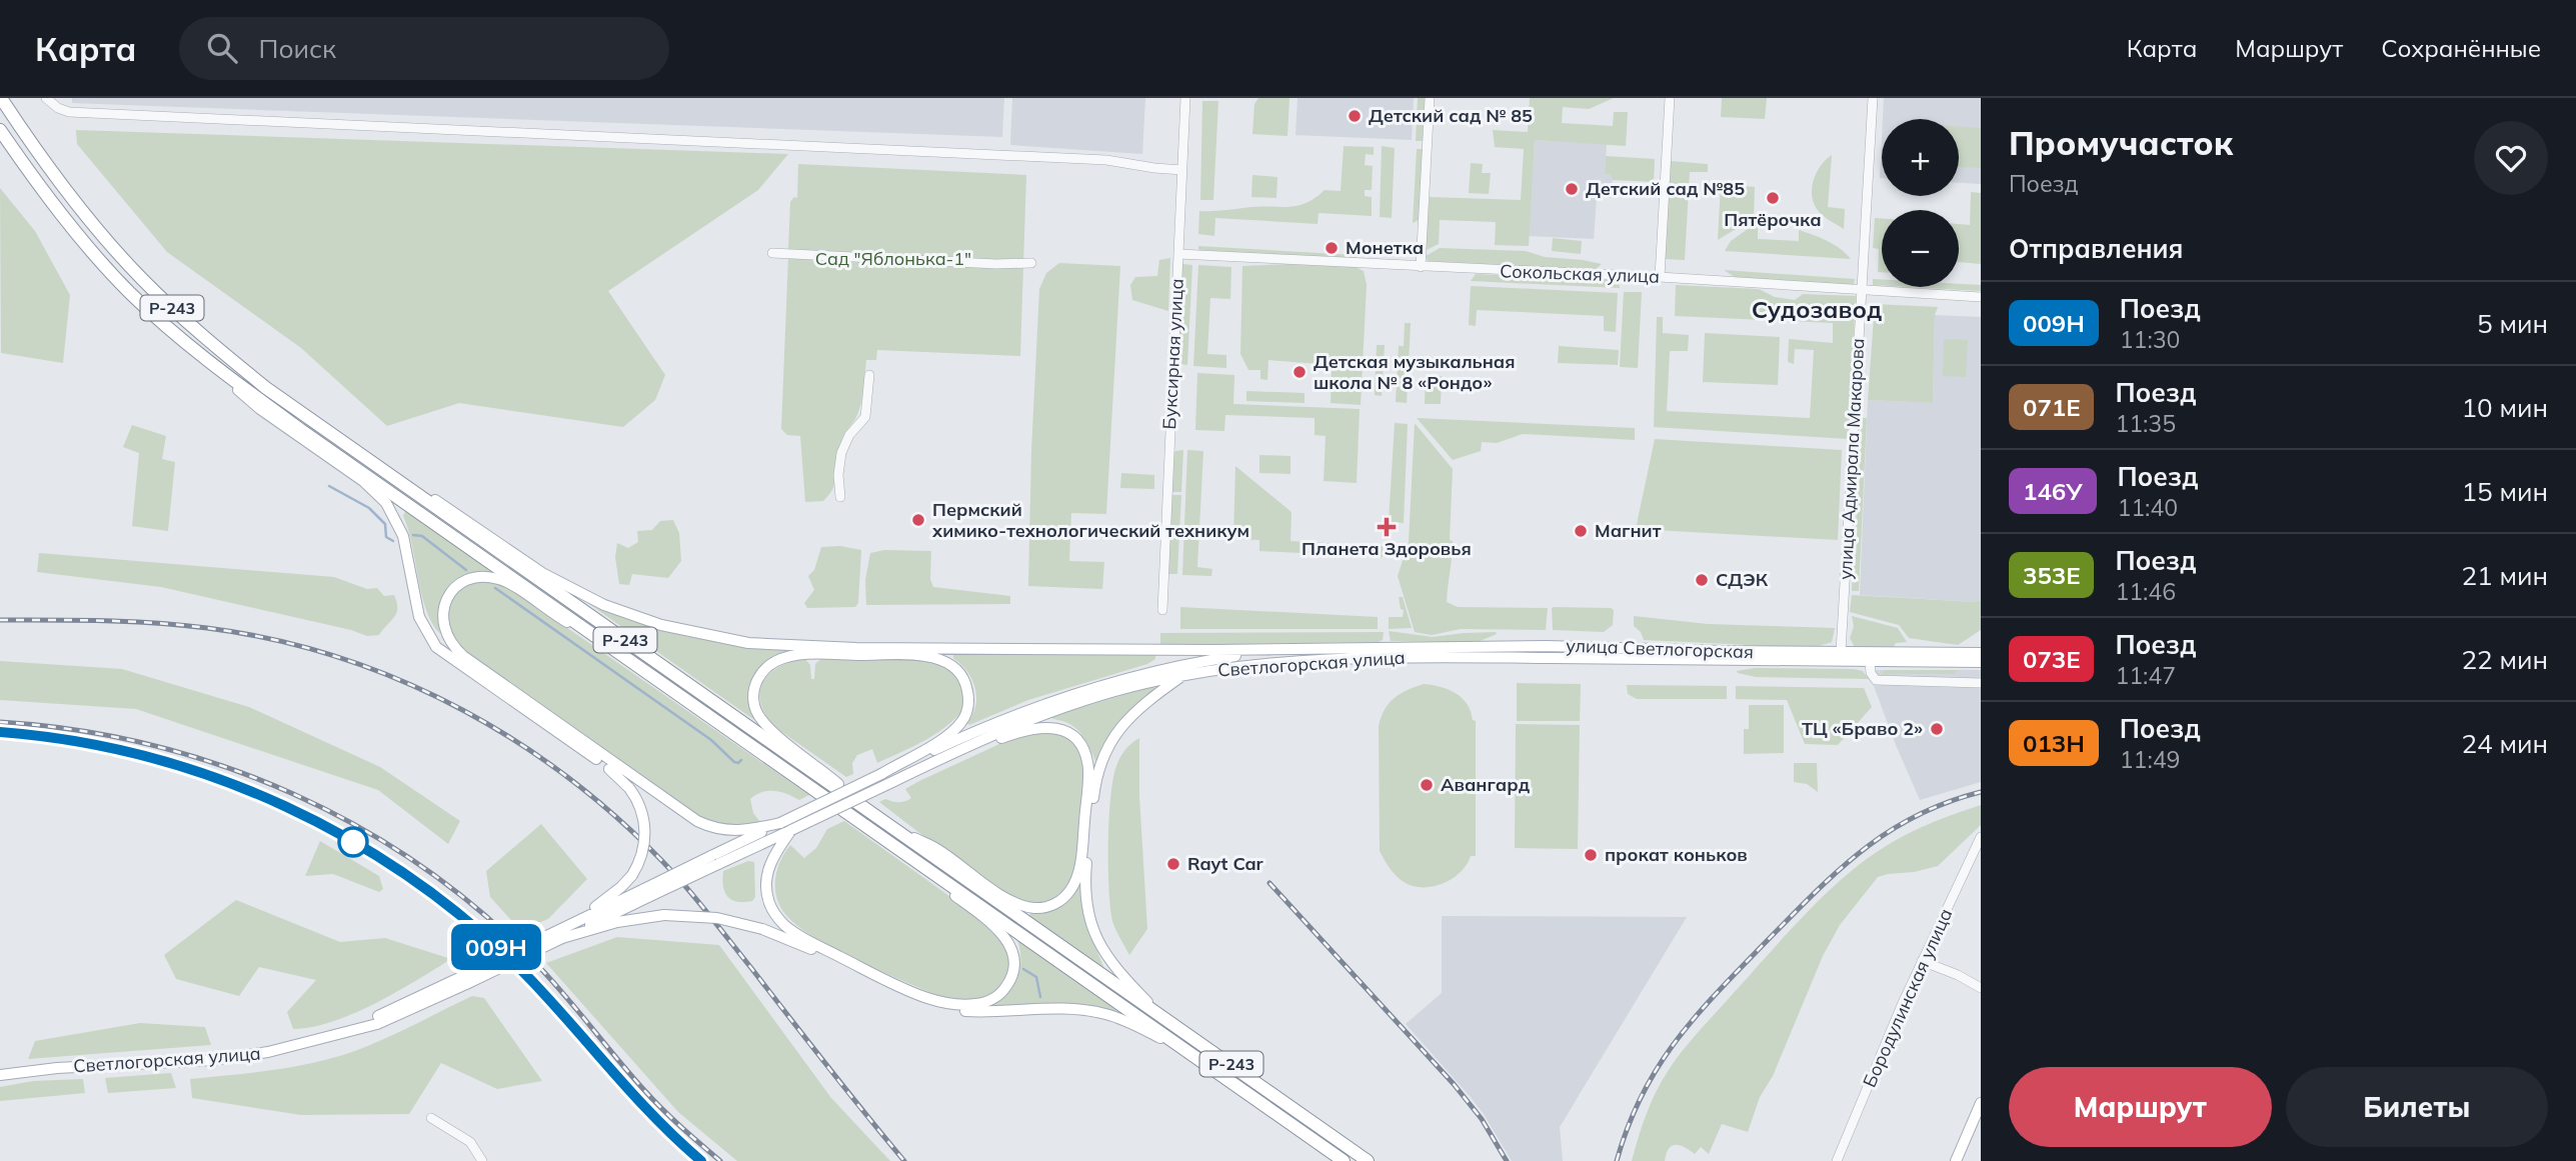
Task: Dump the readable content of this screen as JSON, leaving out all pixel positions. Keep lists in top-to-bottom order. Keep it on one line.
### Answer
{"streets":{"highway":["Р-243"],"main road":["улица Светлогорская","Светлогорская улица"],"street":["Сокольская улица","Буксирная улица","улица Адмирала Макарова","Бородулинская улица"]},"crossings":[["Сокольская улица","Буксирная улица"],["Сокольская улица","улица Адмирала Макарова"],["улица Адмирала Макарова","улица Светлогорская"],["улица Светлогорская","Светлогорская улица"]],"districts":["Судозавод"],"parks":["Сад \"Яблонька-1\""],"places":{"other":["Детский сад № 85","Детский сад №85","Пятёрочка","Монетка","Детская музыкальная школа № 8 «Рондо»","Пермский химико-технологический техникум","Магнит","СДЭК","ТЦ «Браво 2»","Авангард","прокат коньков","Rayt Car"],"health":["Планета Здоровья"]},"page":{"header":"Карта","search":"Поиск","nav":["Карта","Маршрут","Сохранённые"],"on_map":"009Н","heading":[["Промучасток","Поезд"],"Отправления"],"map_buttons":["+","−"],"list":[{"mark":"009Н","name":"Поезд","note":"11:30","value":"5 мин"},{"mark":"071Е","name":"Поезд","note":"11:35","value":"10 мин"},{"mark":"146У","name":"Поезд","note":"11:40","value":"15 мин"},{"mark":"353Е","name":"Поезд","note":"11:46","value":"21 мин"},{"mark":"073Е","name":"Поезд","note":"11:47","value":"22 мин"},{"mark":"013Н","name":"Поезд","note":"11:49","value":"24 мин"}],"buttons":["Маршрут","Билеты"]}}
